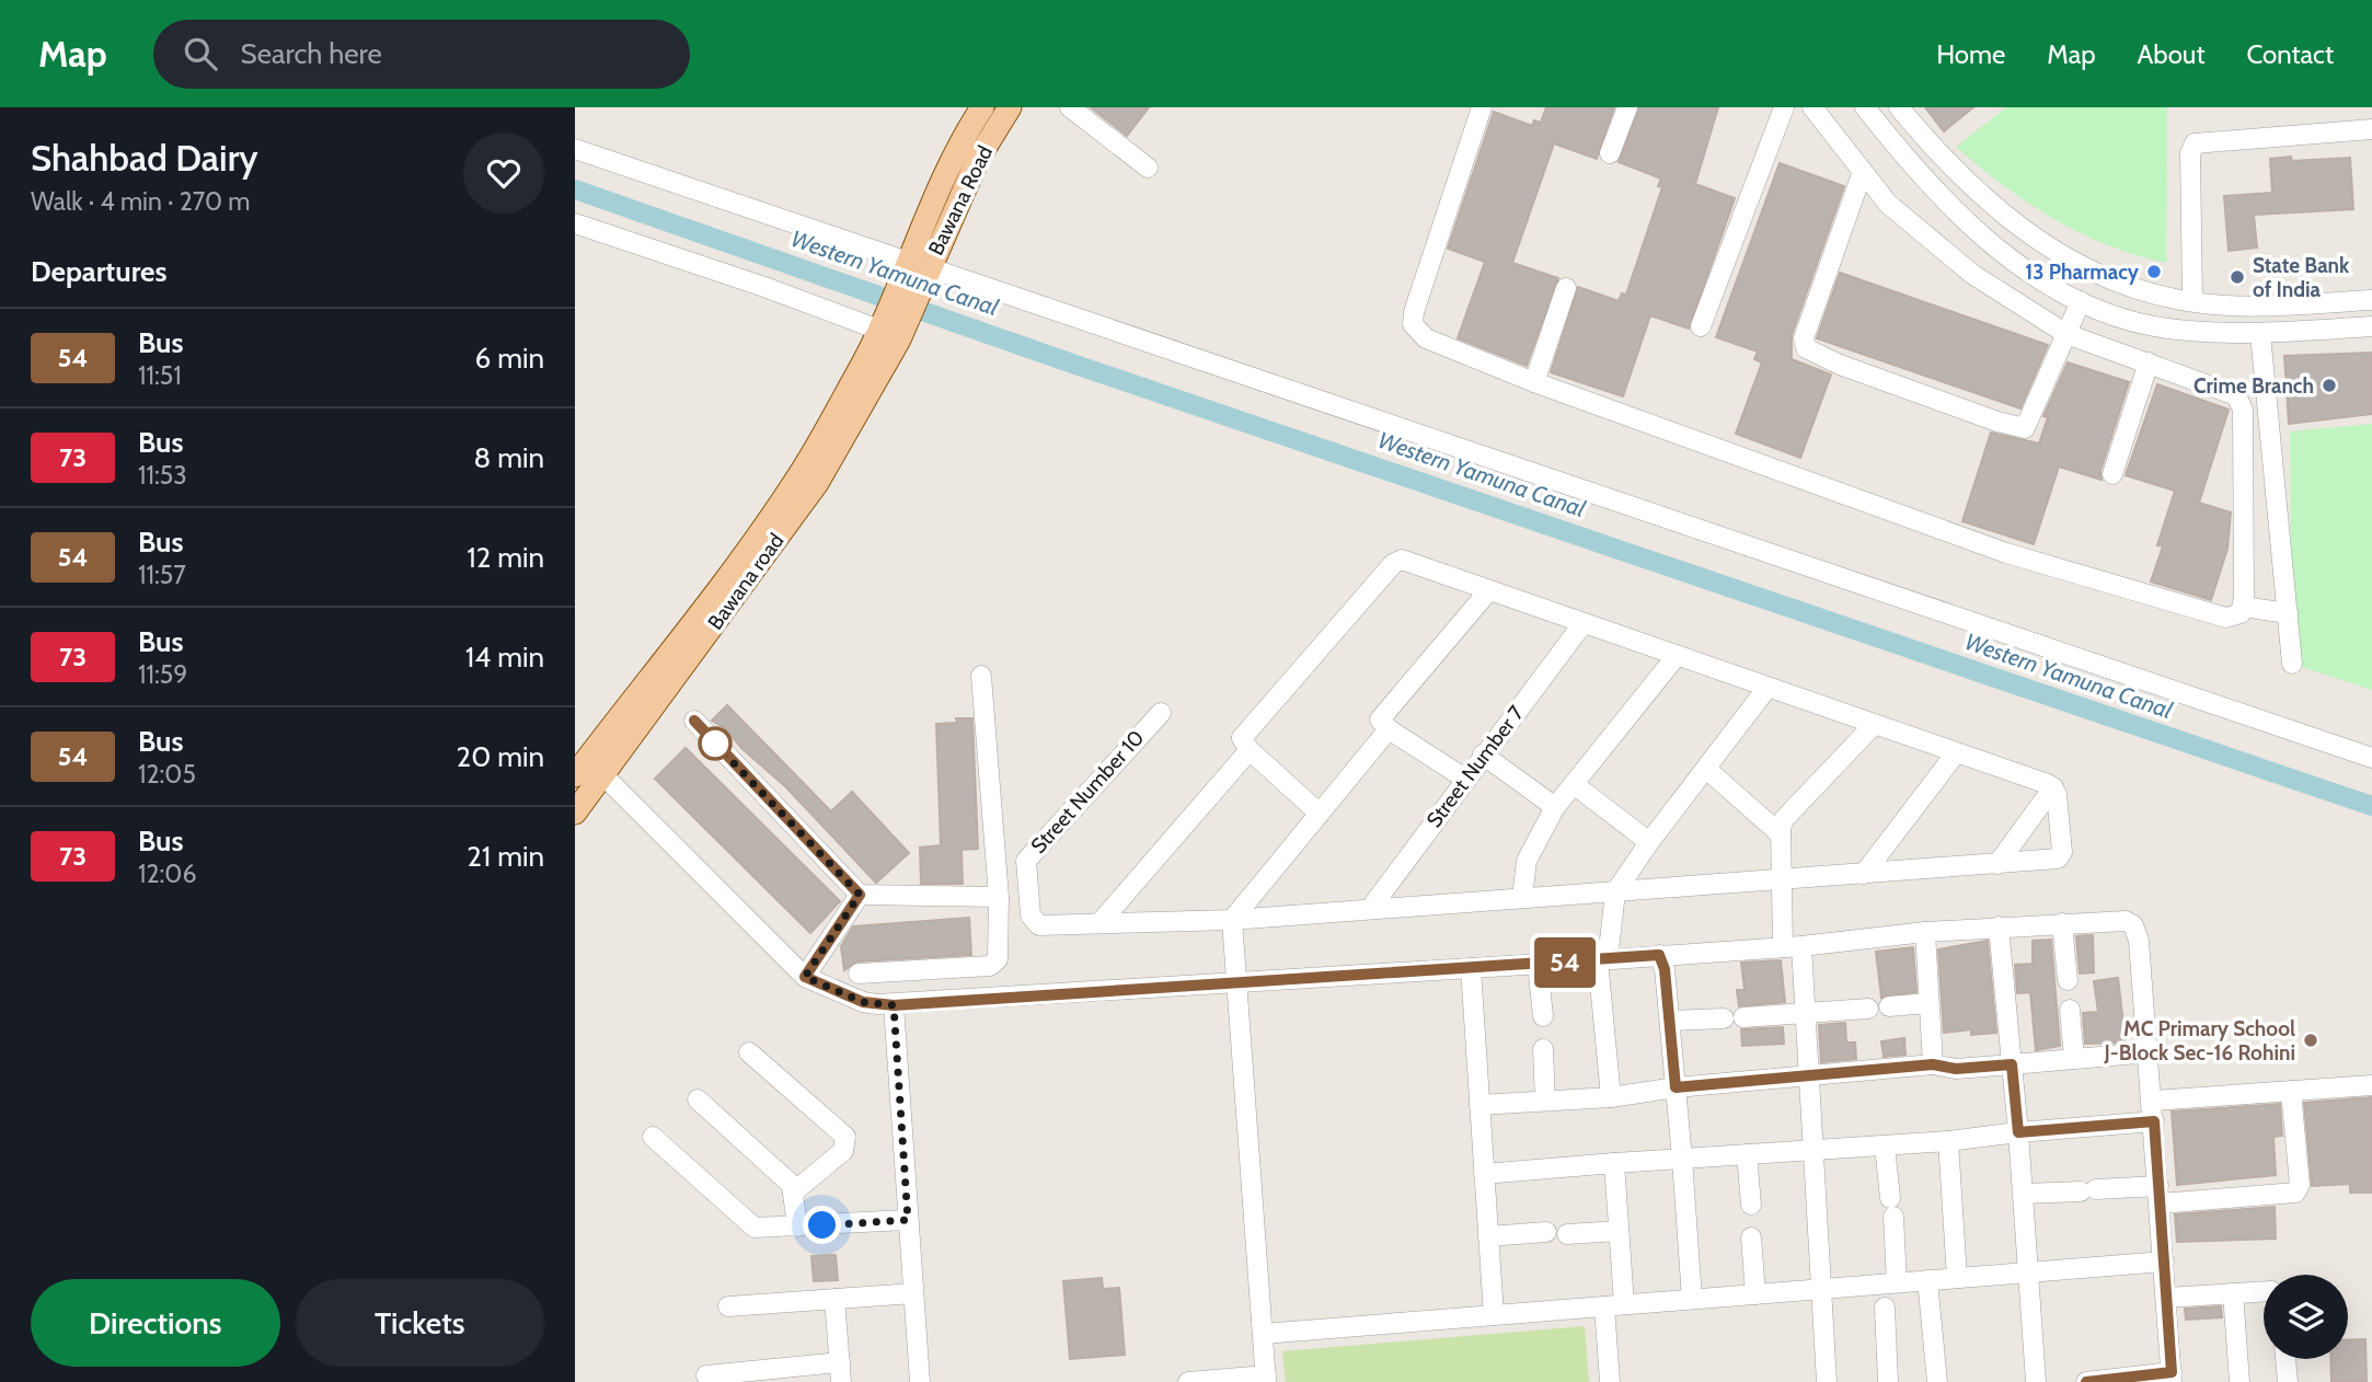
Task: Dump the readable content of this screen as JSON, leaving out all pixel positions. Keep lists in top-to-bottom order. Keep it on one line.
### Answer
{"streets":{"main road":["Bawana Road","Bawana road"],"street":["Street Number 7","Street Number 10"]},"crossings":[["Bawana Road","Bawana road"]],"water":["Western Yamuna Canal"],"places":["13 Pharmacy","State Bank of India","Crime Branch","MC Primary School J-Block Sec-16 Rohini"],"lines":["bus line 54"],"page":{"header":"Map","search":"Search here","nav":["Home","Map","About","Contact"],"heading":[["Shahbad Dairy","Walk · 4 min · 270 m"],"Departures"],"on_map":"54","list":[{"mark":"54","name":"Bus","note":"11:51","value":"6 min"},{"mark":"73","name":"Bus","note":"11:53","value":"8 min"},{"mark":"54","name":"Bus","note":"11:57","value":"12 min"},{"mark":"73","name":"Bus","note":"11:59","value":"14 min"},{"mark":"54","name":"Bus","note":"12:05","value":"20 min"},{"mark":"73","name":"Bus","note":"12:06","value":"21 min"}],"buttons":["Directions","Tickets"]}}
